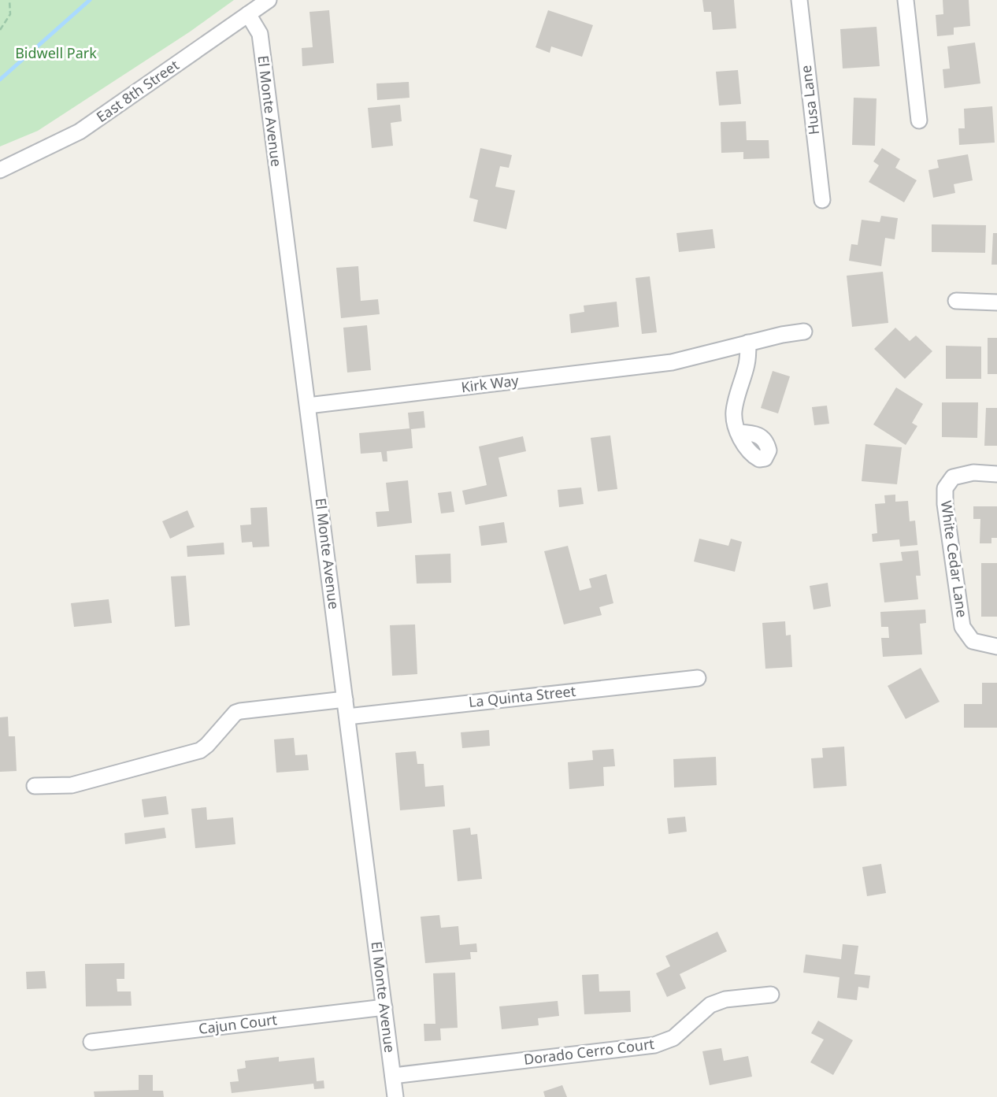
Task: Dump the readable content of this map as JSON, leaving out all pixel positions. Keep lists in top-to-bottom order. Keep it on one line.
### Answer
{"streets":{"street":["East 8th Street","Husa Lane","El Monte Avenue","Kirk Way","White Cedar Lane","La Quinta Street","Cajun Court","Dorado Cerro Court"]},"crossings":[["East 8th Street","El Monte Avenue"],["El Monte Avenue","Kirk Way"],["El Monte Avenue","La Quinta Street"],["El Monte Avenue","Cajun Court"],["El Monte Avenue","Dorado Cerro Court"]],"parks":["Bidwell Park"]}
